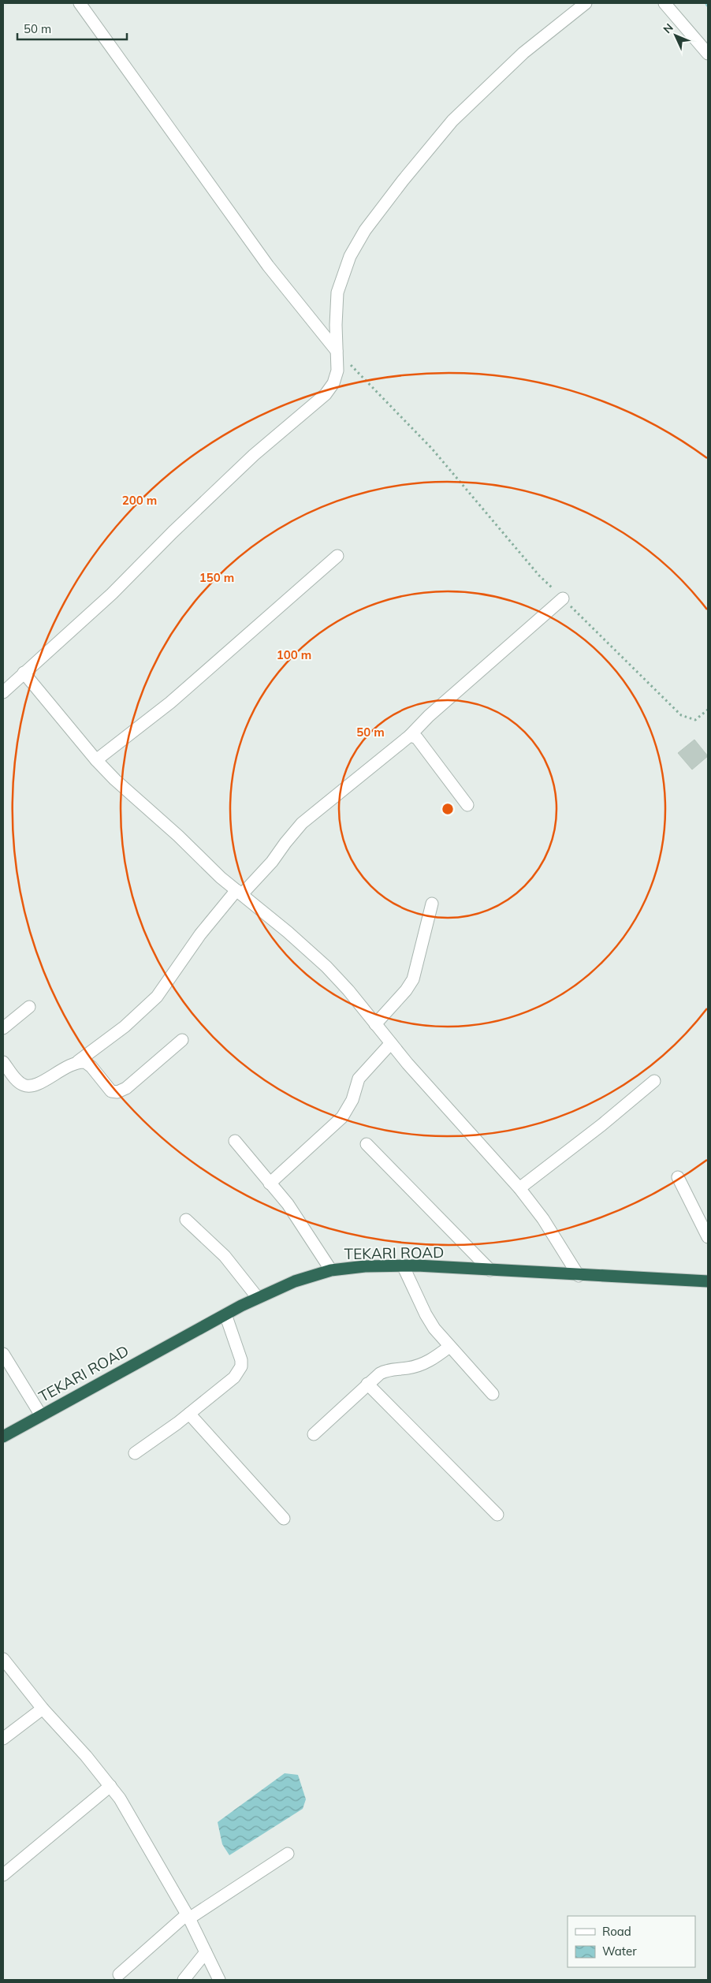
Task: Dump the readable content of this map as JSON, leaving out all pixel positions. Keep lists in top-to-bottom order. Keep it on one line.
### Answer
{"streets":{"highway":["TEKARI ROAD"]},"legend":["Road","Water"],"scale_bar":"50 m","north":"top left","rings":["200 m","150 m","100 m","50 m"]}
